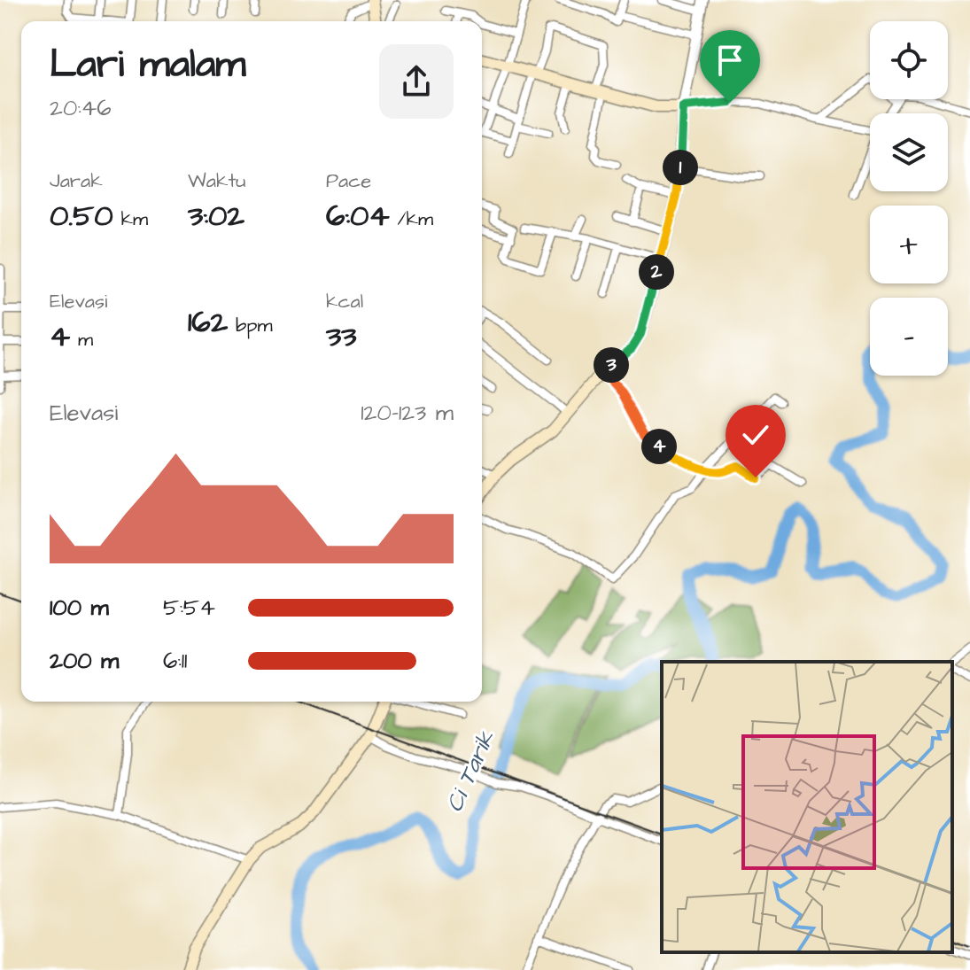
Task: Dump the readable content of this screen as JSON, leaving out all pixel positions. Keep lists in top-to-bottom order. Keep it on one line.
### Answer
{"water":["Ci Tarik"],"page":{"map_buttons":["+","−"],"heading":["Lari malam","20:46"],"stats":[["Jarak","0.50 km"],["Waktu","3:02"],["Pace","6:04 /km"],["Elevasi","4 m"],["162 bpm"],["kcal","33"]],"pins":["1","2","3","4"],"chart":["Elevasi","120–123 m"],"list":[{"name":"100 m","note":"5:54"},{"name":"200 m","note":"6:11"}]}}
